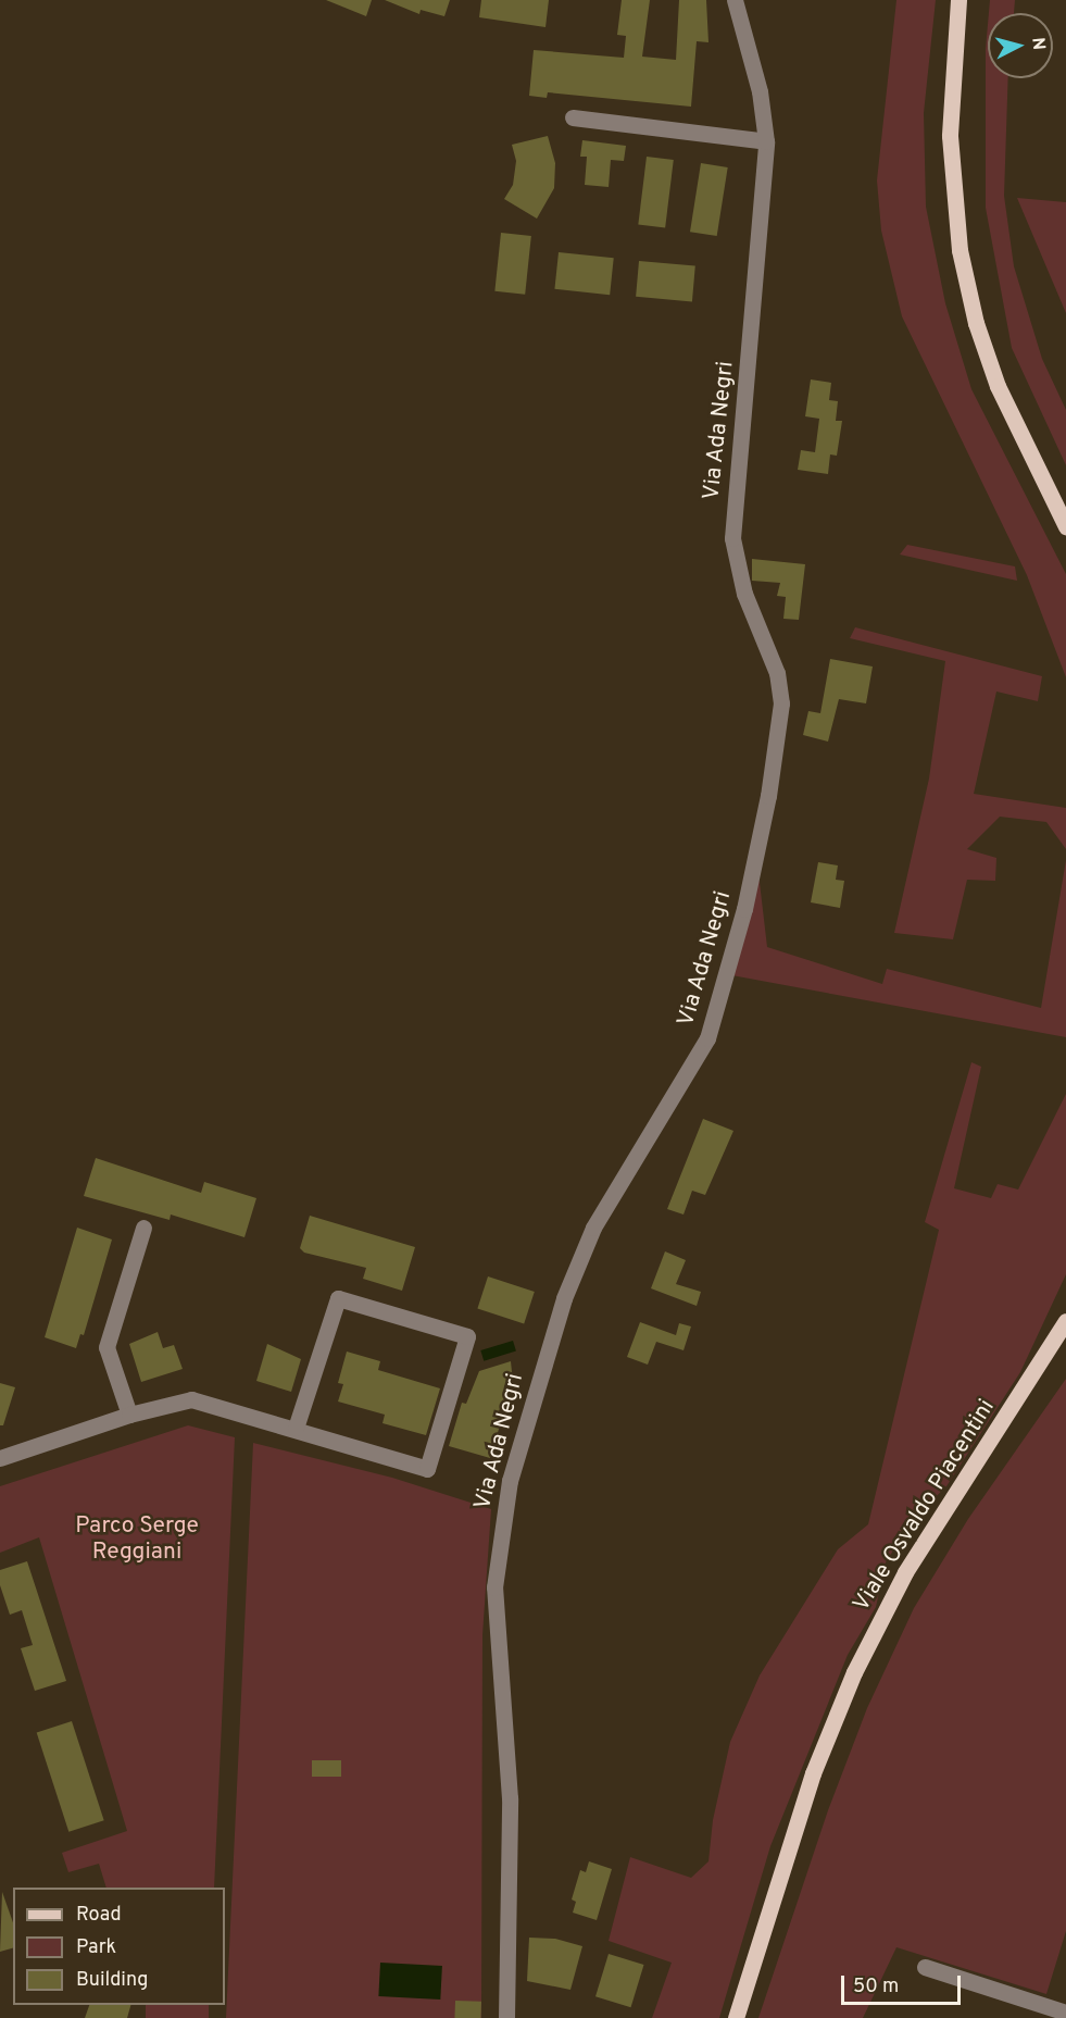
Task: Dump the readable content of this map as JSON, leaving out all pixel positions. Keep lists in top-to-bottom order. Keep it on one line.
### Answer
{"streets":{"main road":["Viale Osvaldo Piacentini"],"street":["Via Ada Negri"]},"parks":["Parco Serge Reggiani"],"legend":["Road","Park","Building"],"scale_bar":"50 m","north":"right"}
